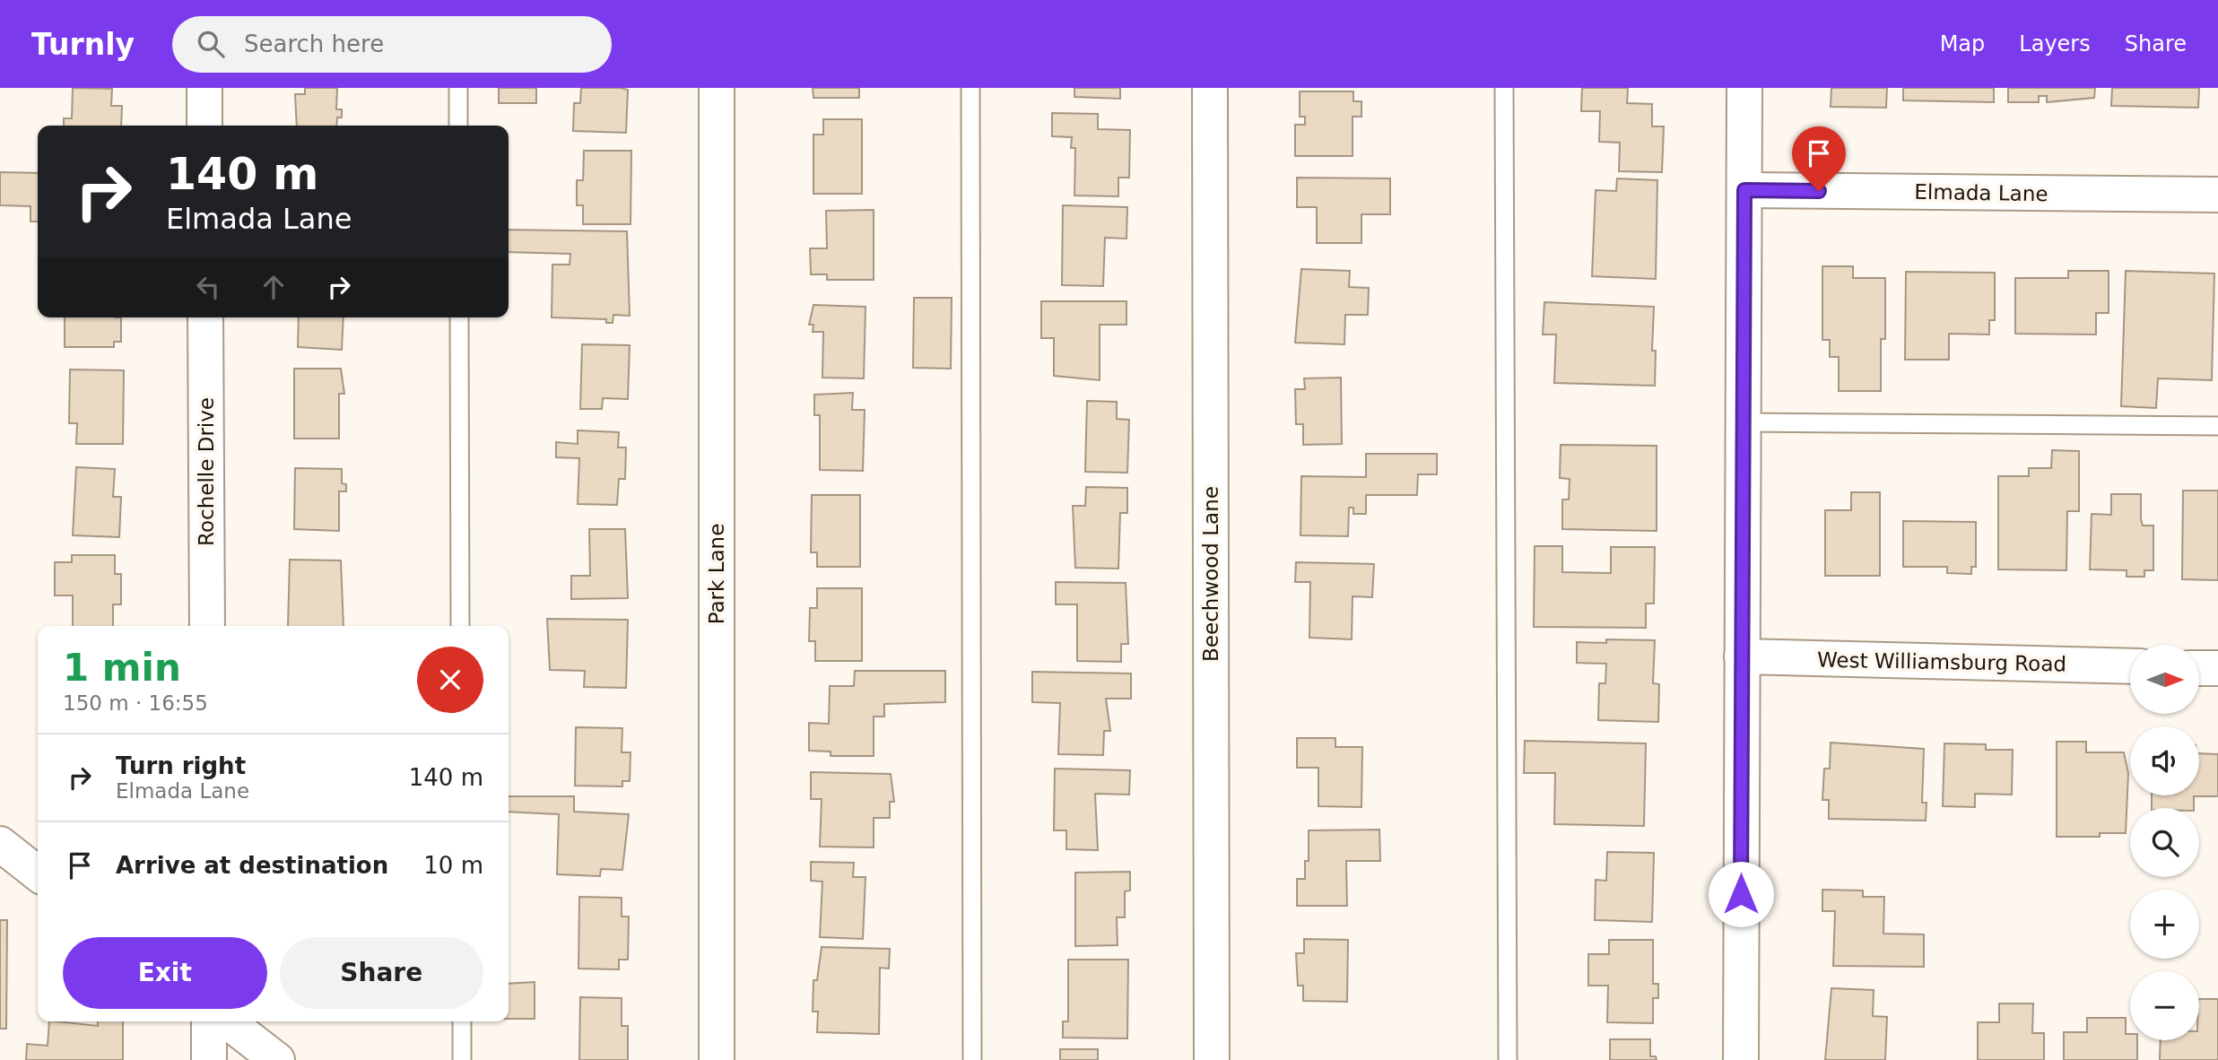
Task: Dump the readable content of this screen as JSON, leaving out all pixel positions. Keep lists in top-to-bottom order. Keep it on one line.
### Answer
{"streets":{"street":["Elmada Lane","Rochelle Drive","Park Lane","Beechwood Lane","West Williamsburg Road"]},"north":"right","page":{"header":"Turnly","search":"Search here","nav":["Map","Layers","Share"],"turn":["140 m","Elmada Lane"],"heading":["1 min","150 m · 16:55"],"map_buttons":["+","−"],"list":[{"name":"Turn right","note":"Elmada Lane","value":"140 m"},{"name":"Arrive at destination","value":"10 m"}],"buttons":["Exit","Share"]}}
